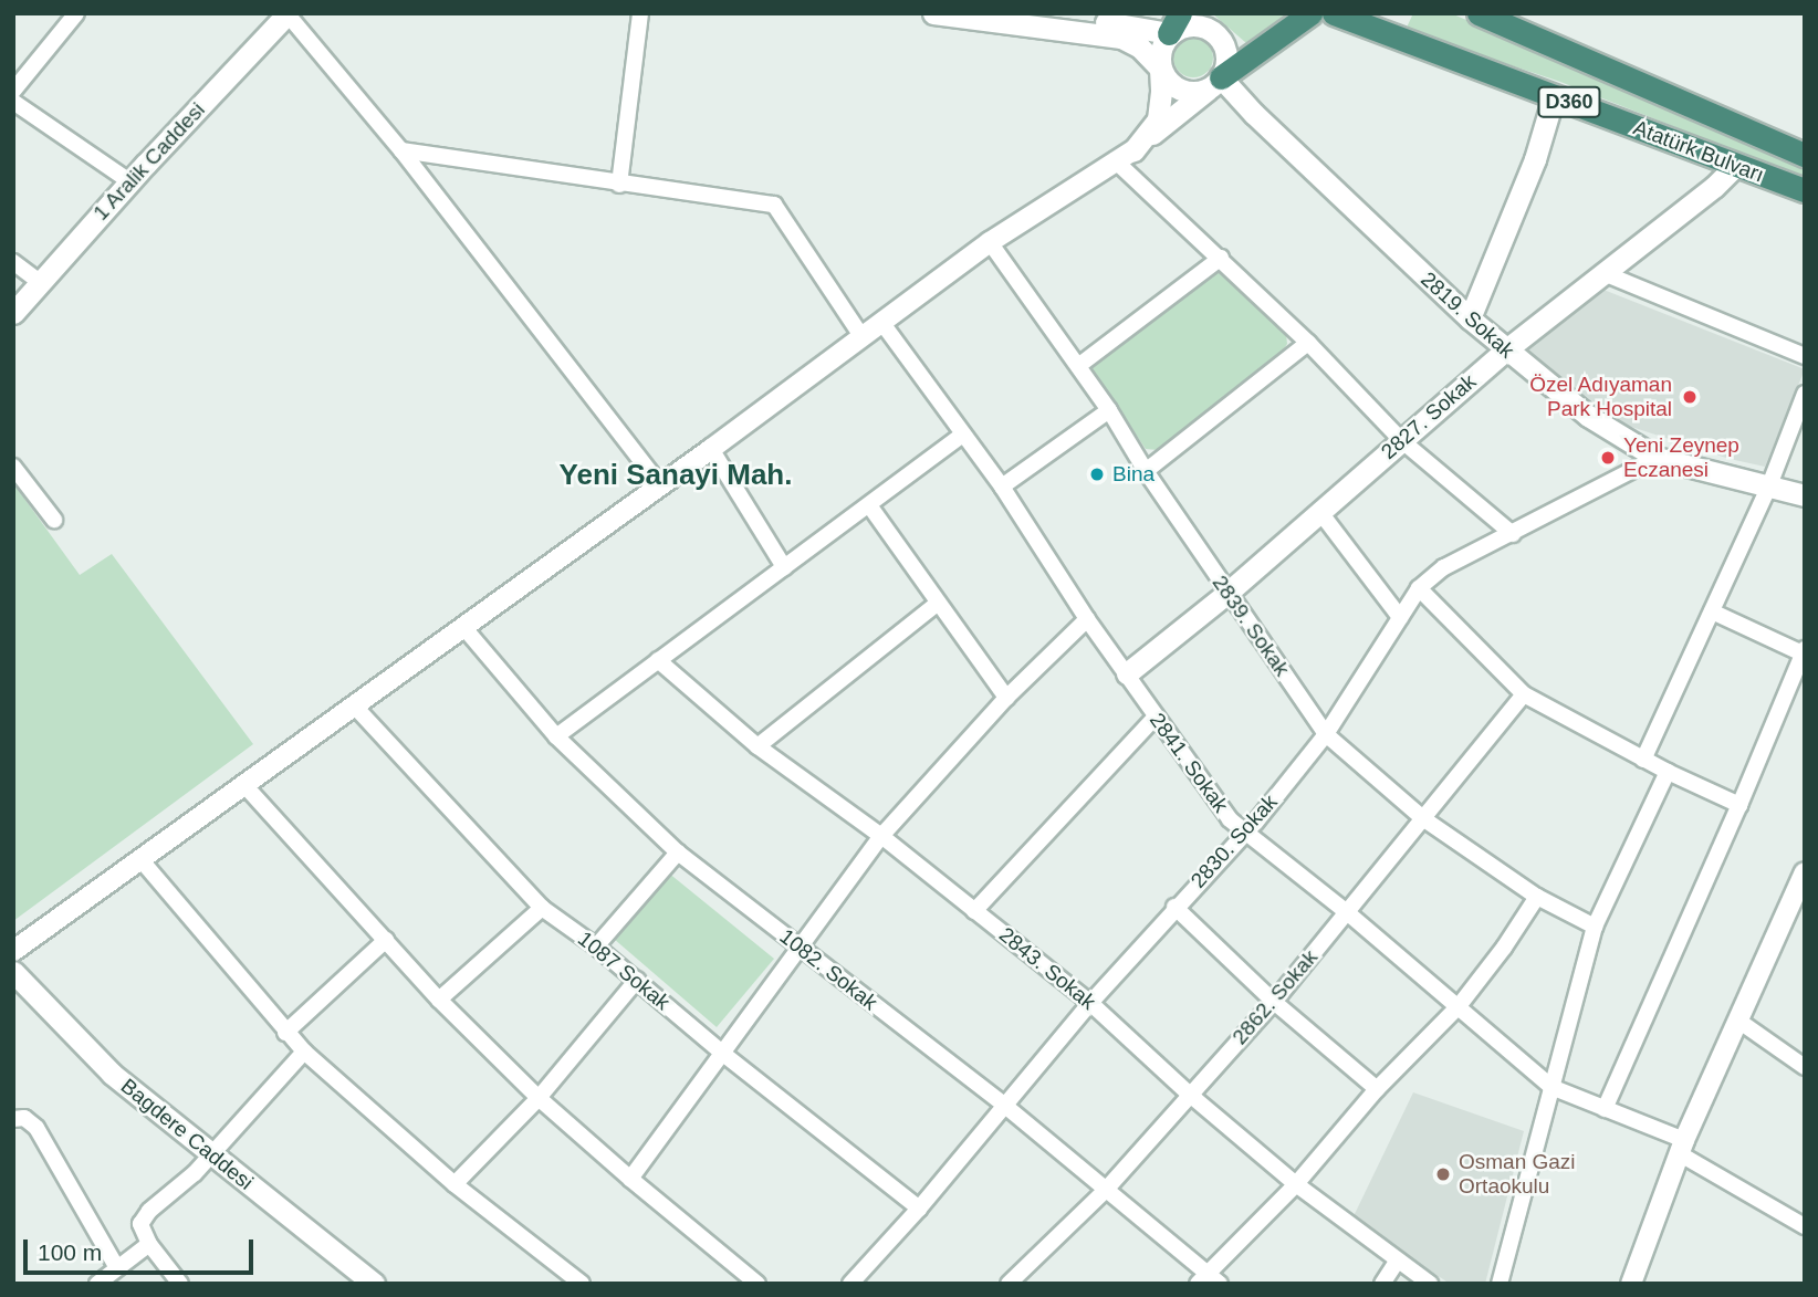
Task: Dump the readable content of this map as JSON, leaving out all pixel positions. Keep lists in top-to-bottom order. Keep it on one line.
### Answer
{"streets":{"highway":["D360","Atatürk Bulvarı"],"main road":["1 Aralik Caddesi","2819. Sokak","2827. Sokak","Bagdere Caddesi"],"street":["2839. Sokak","2841. Sokak","2830. Sokak","2843. Sokak","1082. Sokak","1087 Sokak","2862. Sokak"]},"crossings":[["Atatürk Bulvarı","2827. Sokak"],["2819. Sokak","2827. Sokak"],["2819. Sokak","2830. Sokak"],["2827. Sokak","2839. Sokak"],["2827. Sokak","2841. Sokak"],["2839. Sokak","2830. Sokak"],["2839. Sokak","2862. Sokak"],["2841. Sokak","2830. Sokak"],["2841. Sokak","2862. Sokak"],["2830. Sokak","2843. Sokak"],["2830. Sokak","1082. Sokak"],["2830. Sokak","1087 Sokak"],["2843. Sokak","2862. Sokak"],["1082. Sokak","2862. Sokak"]],"districts":["Yeni Sanayi Mah."],"places":["Özel Adıyaman Park Hospital","Yeni Zeynep Eczanesi","Bina","Osman Gazi Ortaokulu"],"scale_bar":"100 m"}
